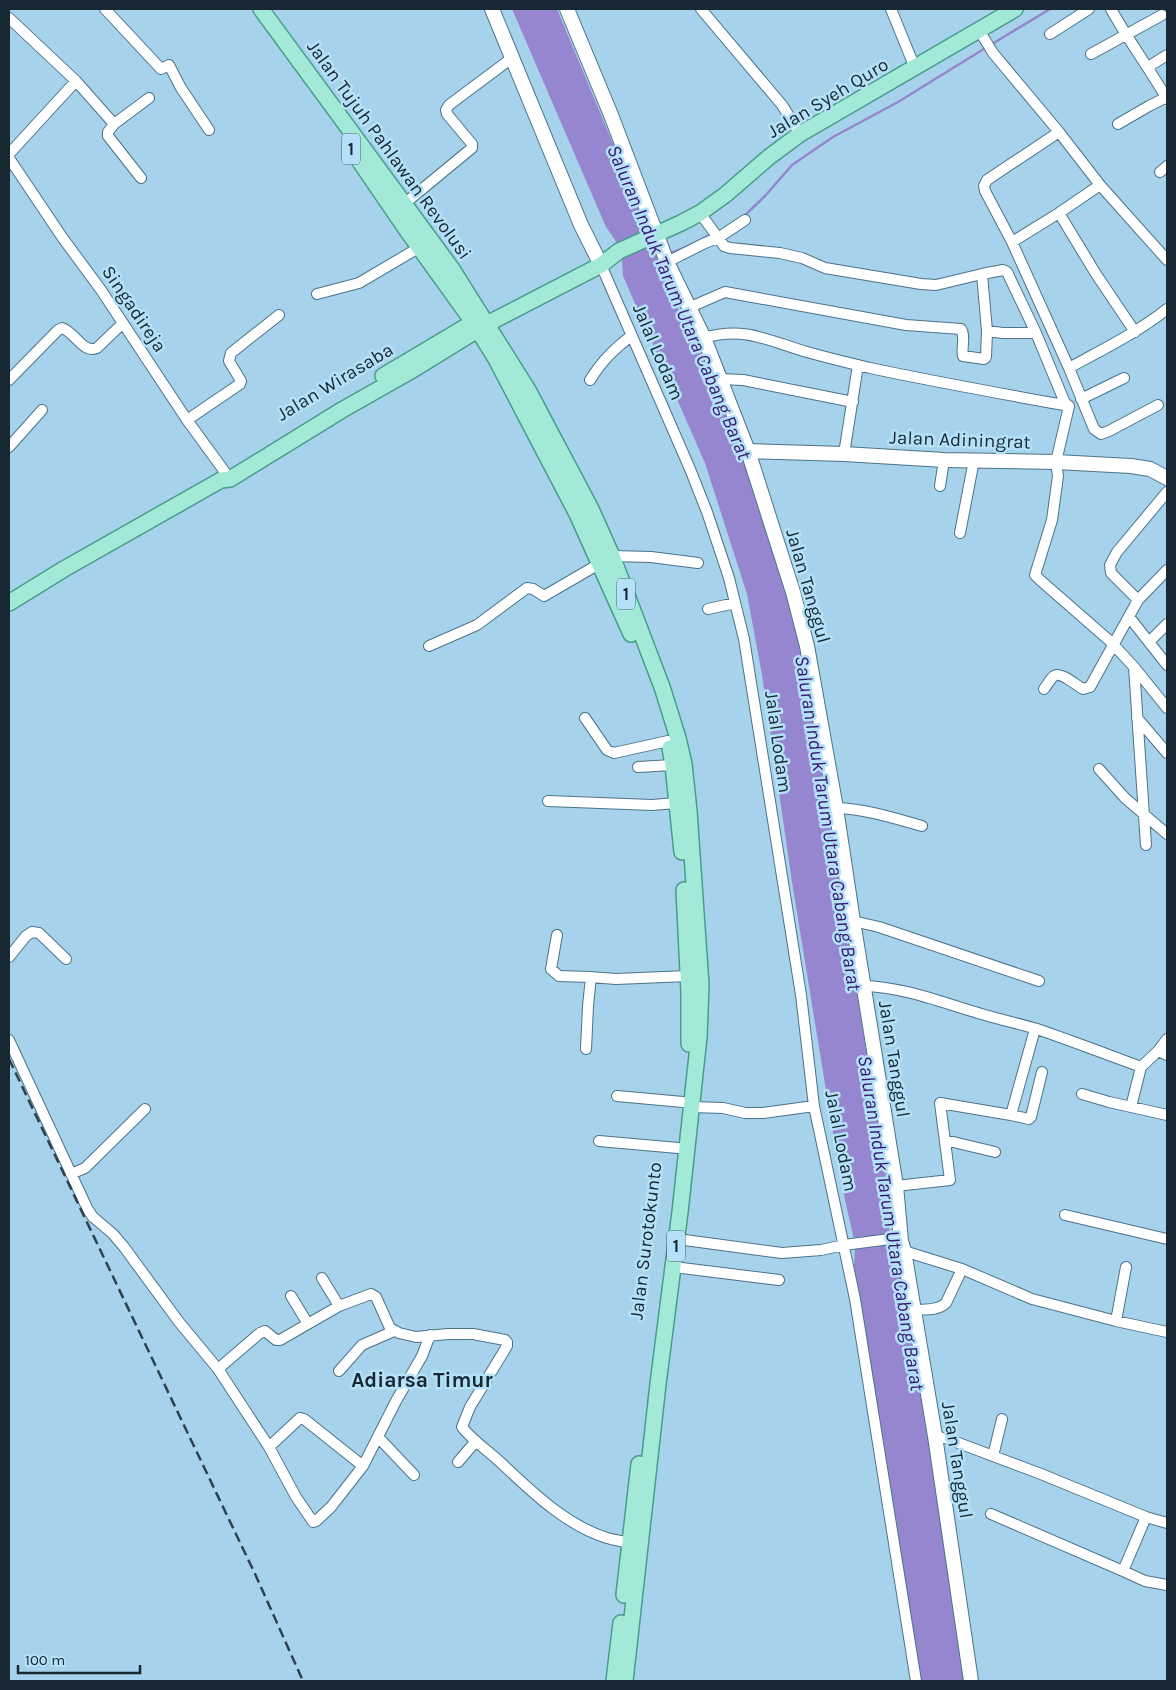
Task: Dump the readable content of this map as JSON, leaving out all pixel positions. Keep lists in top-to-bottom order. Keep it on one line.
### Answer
{"streets":{"main road":["Jalan Syeh Quro","1","Jalan Tujuh Pahlawan Revolusi","Jalan Wirasaba","Jalan Surotokunto"],"street":["Singadireja","Jalal Lodam","Jalan Adiningrat","Jalan Tanggul"]},"crossings":[["Jalan Syeh Quro","1"],["Jalan Syeh Quro","Jalan Tujuh Pahlawan Revolusi"],["Jalan Syeh Quro","Jalal Lodam"],["Jalan Syeh Quro","Jalan Wirasaba"],["Jalan Syeh Quro","Jalan Tanggul"],["1","Jalan Tujuh Pahlawan Revolusi"],["1","Jalan Wirasaba"],["1","Jalan Surotokunto"],["Jalan Tujuh Pahlawan Revolusi","Jalan Wirasaba"],["Singadireja","Jalan Wirasaba"],["Jalan Adiningrat","Jalan Tanggul"]],"districts":["Adiarsa Timur"],"water":["Saluran Induk Tarum Utara Cabang Barat"],"scale_bar":"100 m"}
